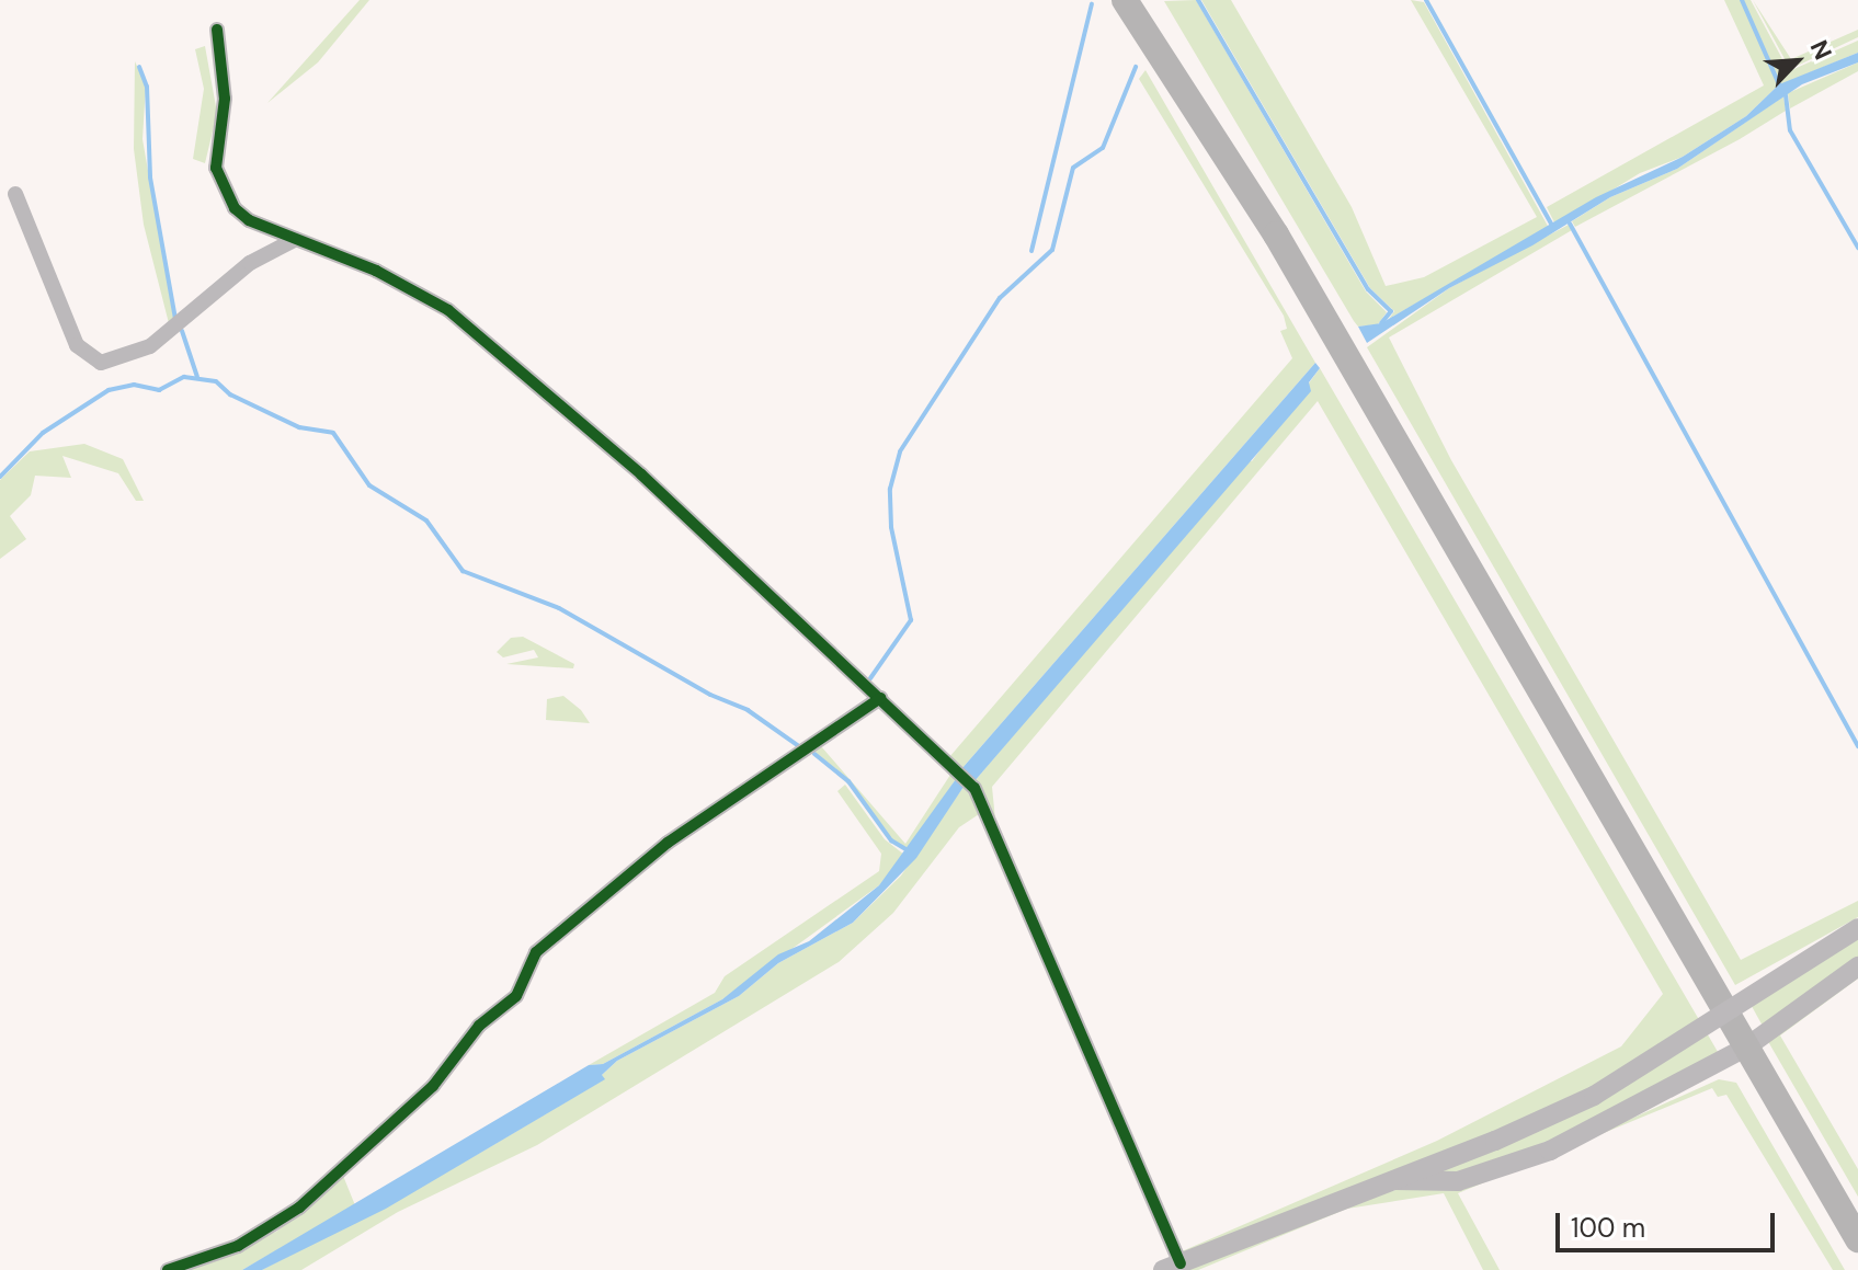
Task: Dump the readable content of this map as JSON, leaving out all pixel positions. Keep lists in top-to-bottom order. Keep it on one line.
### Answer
{"scale_bar":"100 m","north":"top right"}
